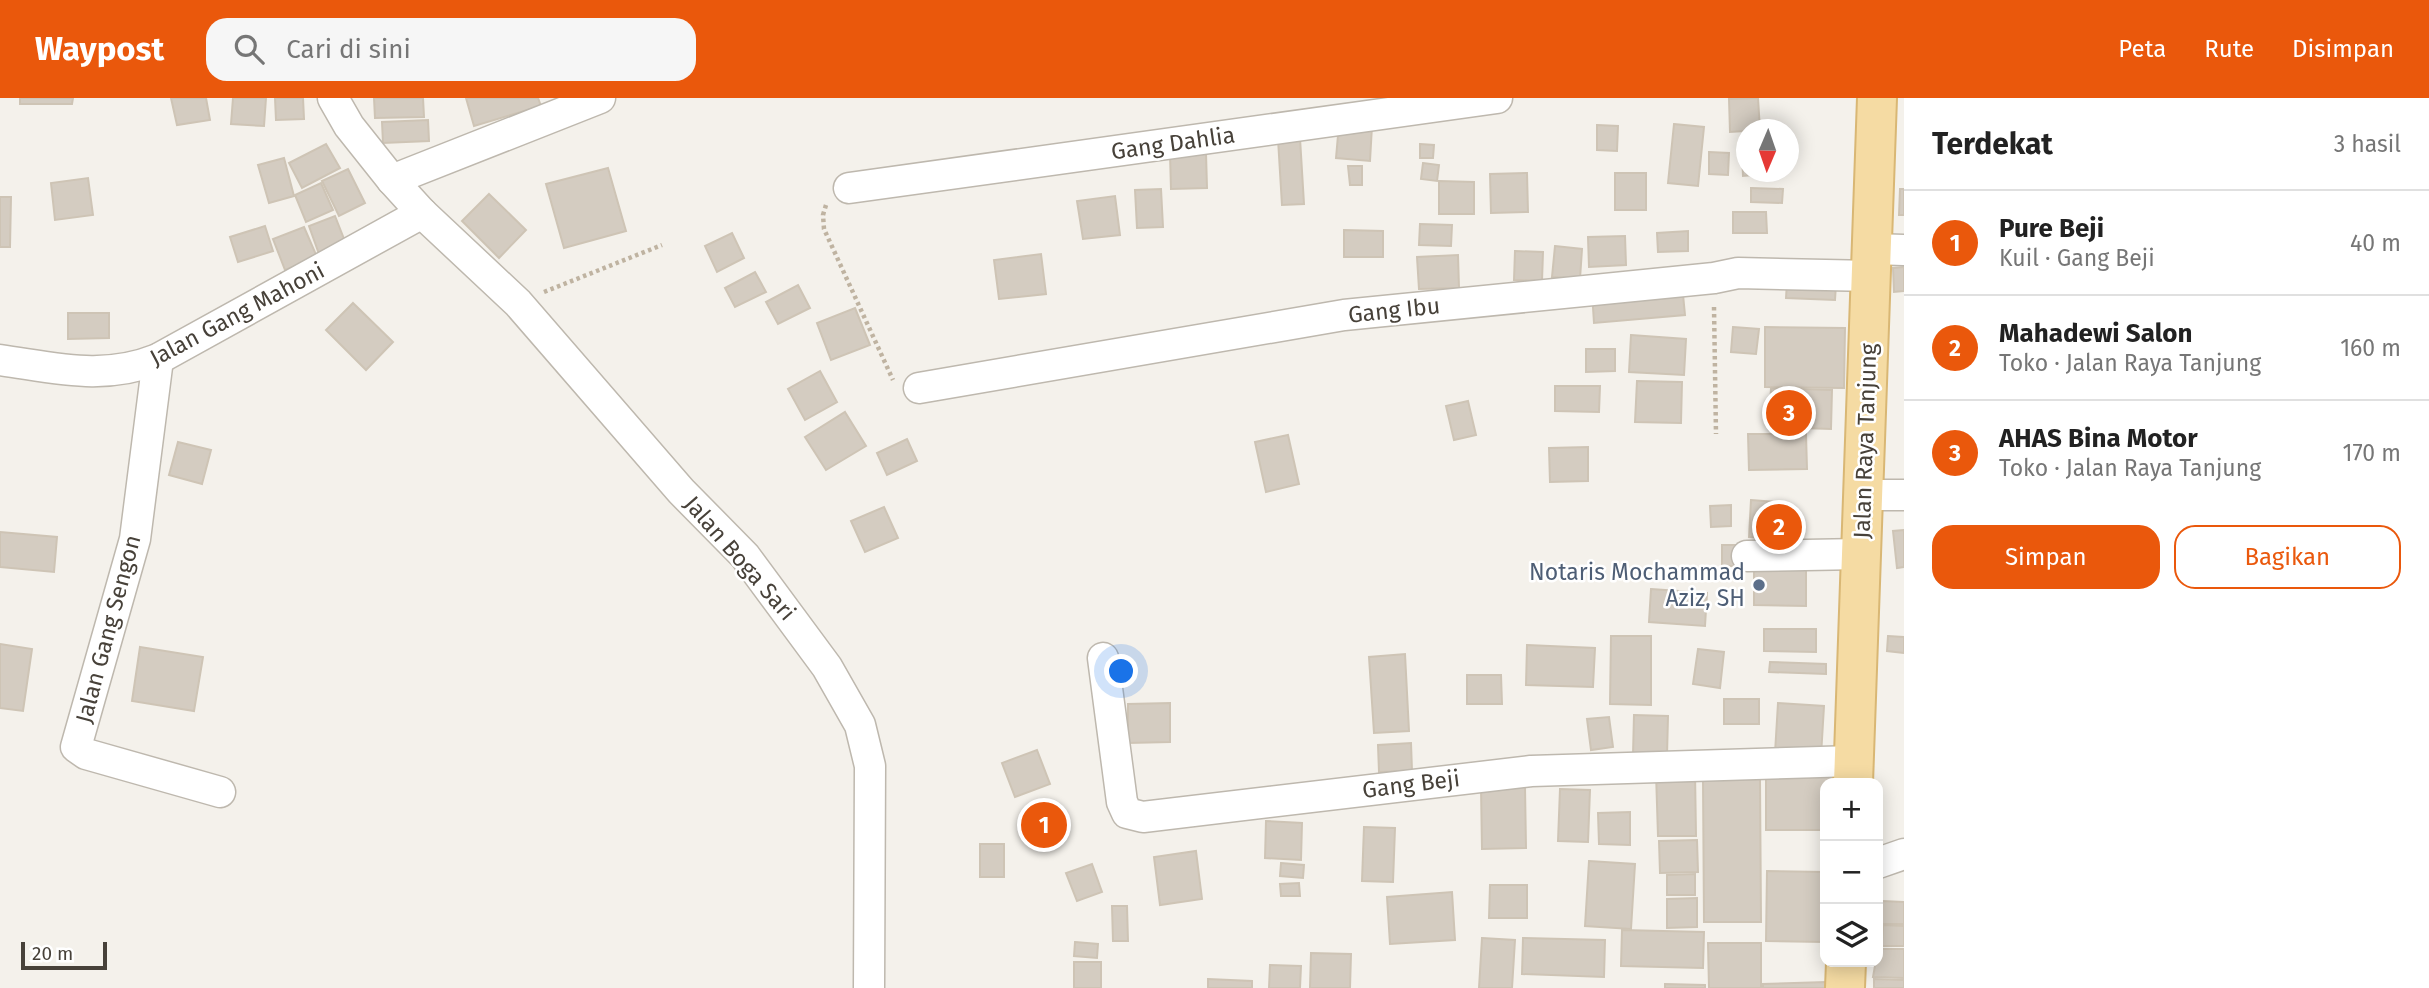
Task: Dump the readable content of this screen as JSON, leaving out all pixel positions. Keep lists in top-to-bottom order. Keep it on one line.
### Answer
{"streets":{"main road":["Jalan Raya Tanjung"],"street":["Gang Dahlia","Gang Ibu","Jalan Gang Mahoni","Jalan Boga Sari","Jalan Gang Sengon","Gang Beji"]},"crossings":[["Gang Ibu","Jalan Raya Tanjung"],["Jalan Gang Mahoni","Jalan Boga Sari"],["Jalan Gang Mahoni","Jalan Gang Sengon"],["Jalan Raya Tanjung","Gang Beji"]],"places":["Notaris Mochammad Aziz, SH"],"scale_bar":"20 m","north":"bottom","page":{"header":"Waypost","search":"Cari di sini","nav":["Peta","Rute","Disimpan"],"heading":["Terdekat","3 hasil"],"list":[{"mark":"1","name":"Pure Beji","note":"Kuil · Gang Beji","value":"40 m"},{"mark":"2","name":"Mahadewi Salon","note":"Toko · Jalan Raya Tanjung","value":"160 m"},{"mark":"3","name":"AHAS Bina Motor","note":"Toko · Jalan Raya Tanjung","value":"170 m"}],"pins":["3","2","1"],"buttons":["Simpan","Bagikan"],"map_buttons":["+","−"],"scale":"20 m"}}
